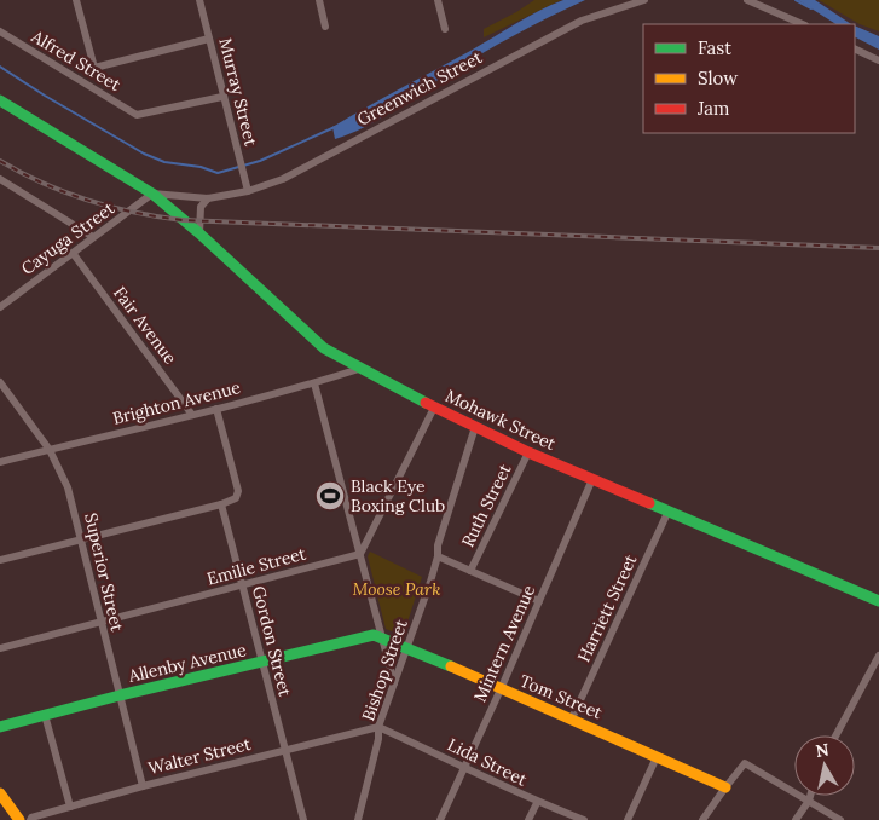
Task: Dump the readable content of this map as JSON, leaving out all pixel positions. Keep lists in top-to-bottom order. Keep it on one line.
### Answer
{"streets":{"street":["Alfred Street","Greenwich Street","Murray Street","Cayuga Street","Fair Avenue","Brighton Avenue","Mohawk Street","Ruth Street","Emilie Street","Superior Street","Harriett Street","Gordon Street","Mintern Avenue","Allenby Avenue","Bishop Street","Tom Street","Walter Street","Lida Street"]},"crossings":[["Alfred Street","Murray Street"],["Greenwich Street","Murray Street"],["Greenwich Street","Cayuga Street"],["Greenwich Street","Mohawk Street"],["Cayuga Street","Fair Avenue"],["Cayuga Street","Mohawk Street"],["Fair Avenue","Brighton Avenue"],["Brighton Avenue","Mohawk Street"],["Brighton Avenue","Superior Street"],["Mohawk Street","Ruth Street"],["Mohawk Street","Harriett Street"],["Mohawk Street","Mintern Avenue"],["Mohawk Street","Bishop Street"],["Emilie Street","Superior Street"],["Emilie Street","Gordon Street"],["Superior Street","Allenby Avenue"],["Superior Street","Walter Street"],["Harriett Street","Tom Street"],["Gordon Street","Allenby Avenue"],["Gordon Street","Walter Street"],["Mintern Avenue","Tom Street"],["Mintern Avenue","Lida Street"],["Allenby Avenue","Tom Street"],["Bishop Street","Tom Street"],["Bishop Street","Walter Street"],["Bishop Street","Lida Street"],["Walter Street","Lida Street"]],"parks":["Moose Park"],"places":{"sports":["Black Eye Boxing Club"]},"legend":["Fast","Slow","Jam"],"north":"top"}
